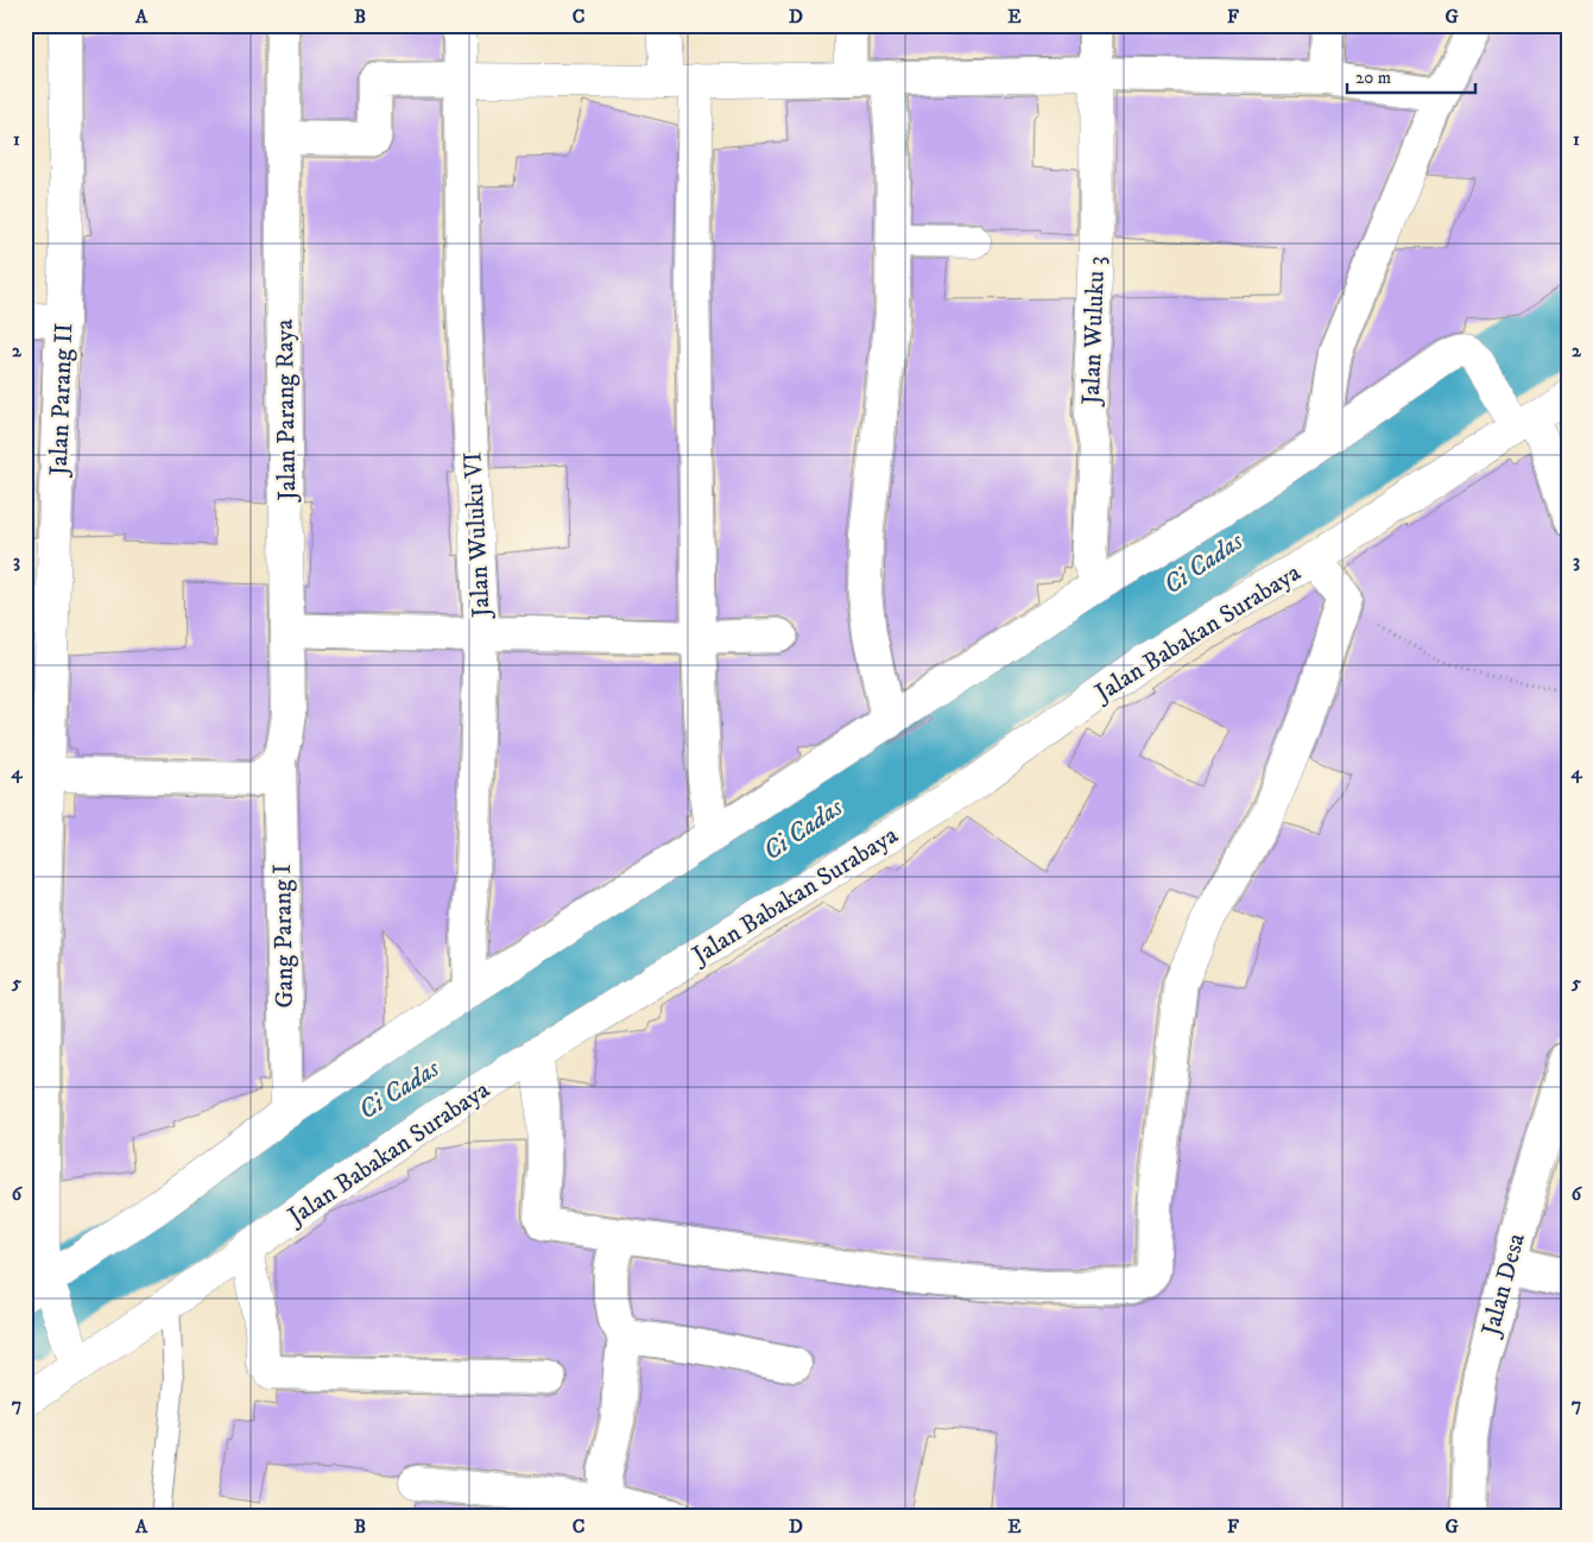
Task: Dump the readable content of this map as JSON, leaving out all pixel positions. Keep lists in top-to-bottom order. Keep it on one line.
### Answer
{"streets":{"street":["Jalan Wuluku 3","Jalan Parang II","Jalan Parang Raya","Jalan Wuluku VI","Jalan Babakan Surabaya","Gang Parang I","Jalan Desa"]},"crossings":[["Jalan Parang II","Jalan Babakan Surabaya"],["Jalan Parang Raya","Gang Parang I"]],"water":["Ci Cadas"],"scale_bar":"20 m","grid":{"columns":["A","B","C","D","E","F","G"],"rows":["1","2","3","4","5","6","7"]}}
